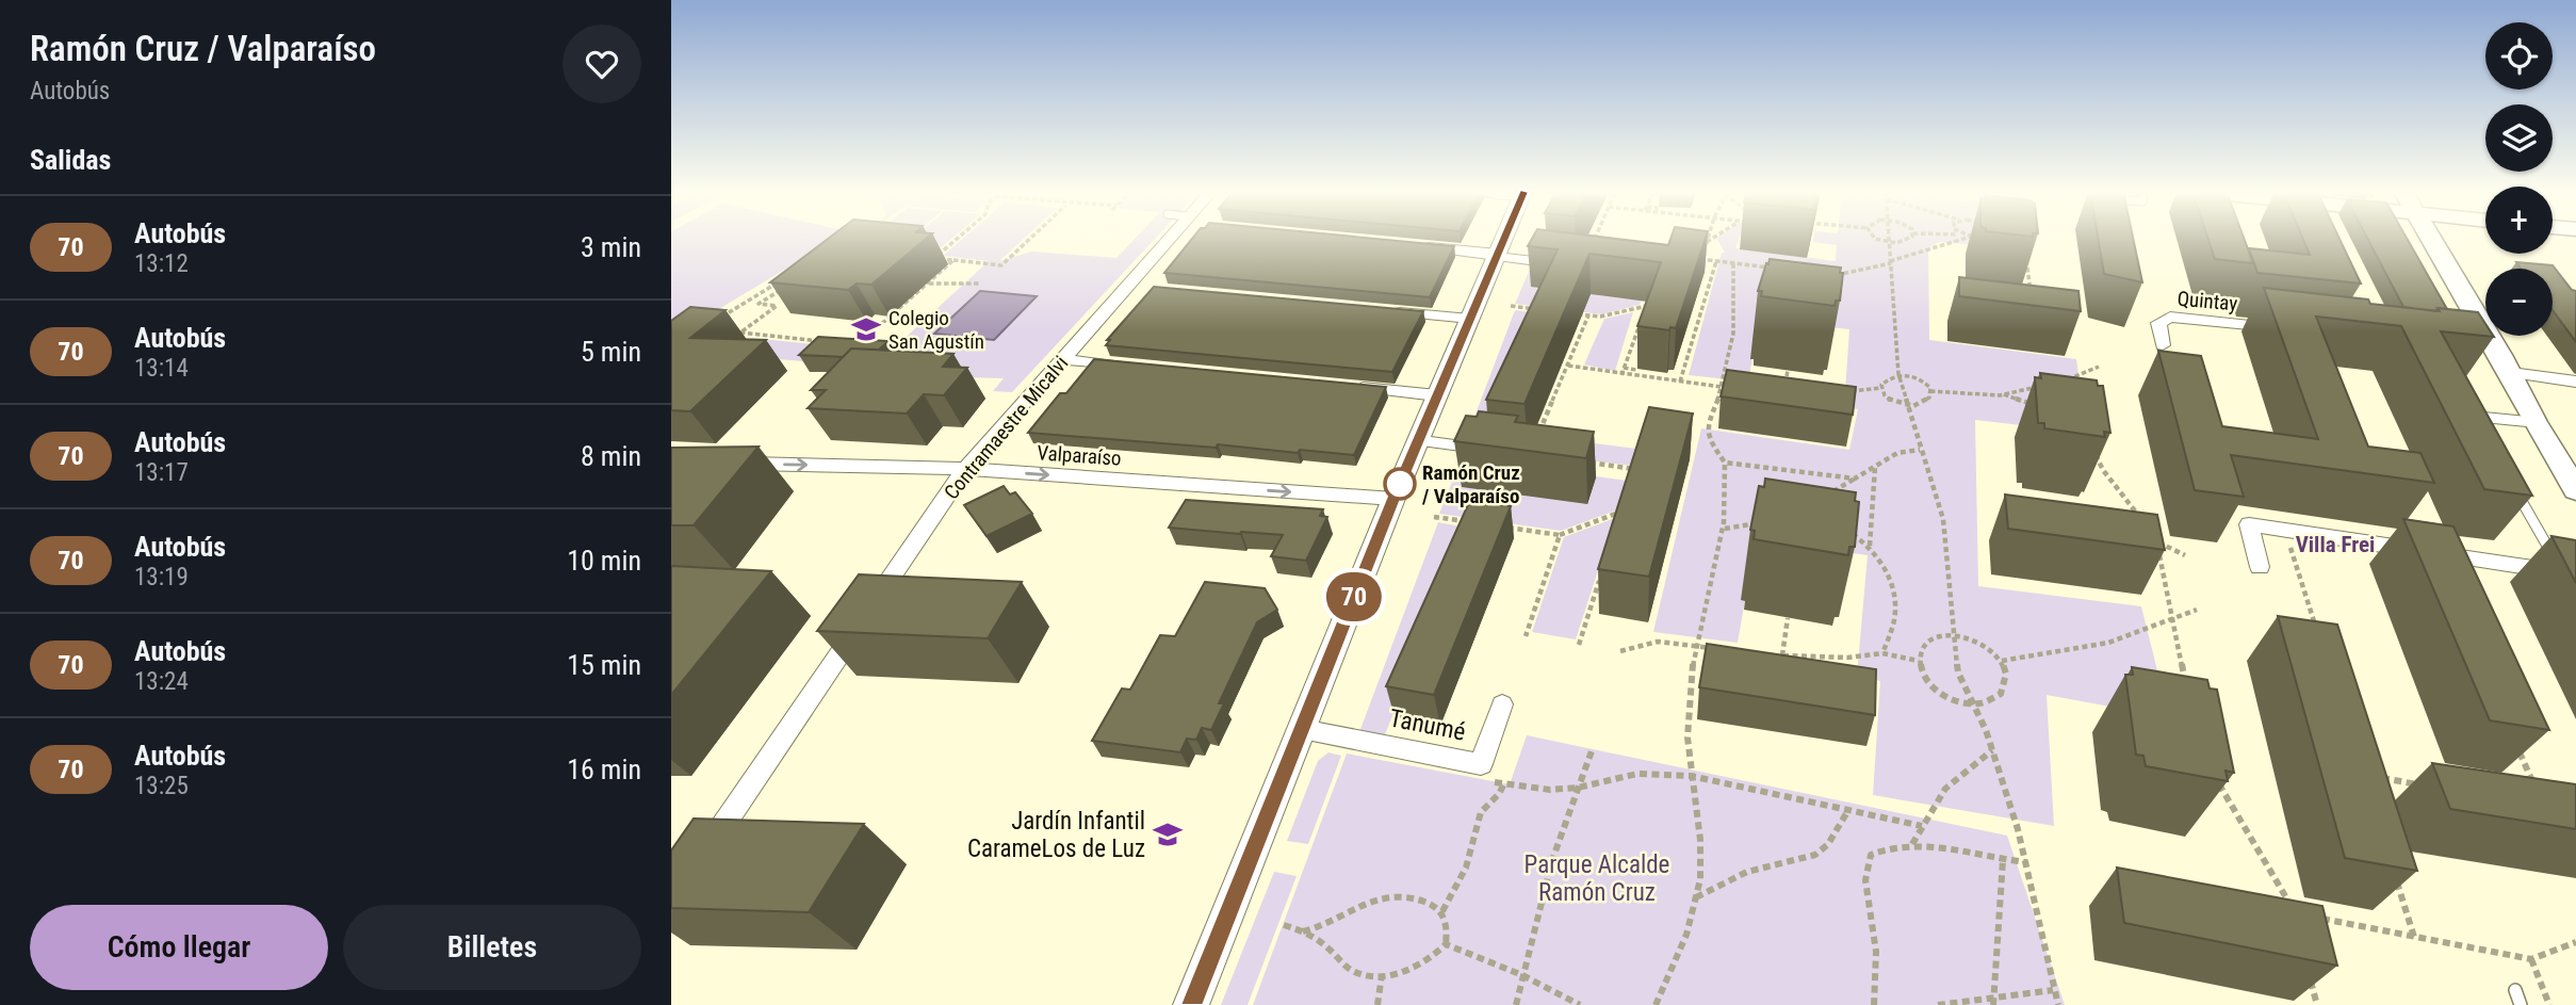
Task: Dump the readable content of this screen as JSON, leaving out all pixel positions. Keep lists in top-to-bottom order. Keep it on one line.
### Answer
{"streets":{"street":["Quintay","Contramaestre Micalvi","Valparaíso","Tanumé"]},"crossings":[["Contramaestre Micalvi","Valparaíso"]],"one_way":["Valparaíso"],"districts":["Villa Frei"],"parks":["Parque Alcalde Ramón Cruz"],"places":{"school or university":["Colegio San Agustín","Jardín Infantil CarameLos de Luz"],"other":["Ramón Cruz / Valparaíso"]},"lines":["bus line 70"],"page":{"heading":[["Ramón Cruz / Valparaíso","Autobús"],"Salidas"],"on_map":"70","map_buttons":["+","−"],"list":[{"mark":"70","name":"Autobús","note":"13:12","value":"3 min"},{"mark":"70","name":"Autobús","note":"13:14","value":"5 min"},{"mark":"70","name":"Autobús","note":"13:17","value":"8 min"},{"mark":"70","name":"Autobús","note":"13:19","value":"10 min"},{"mark":"70","name":"Autobús","note":"13:24","value":"15 min"},{"mark":"70","name":"Autobús","note":"13:25","value":"16 min"}],"buttons":["Cómo llegar","Billetes"]}}
